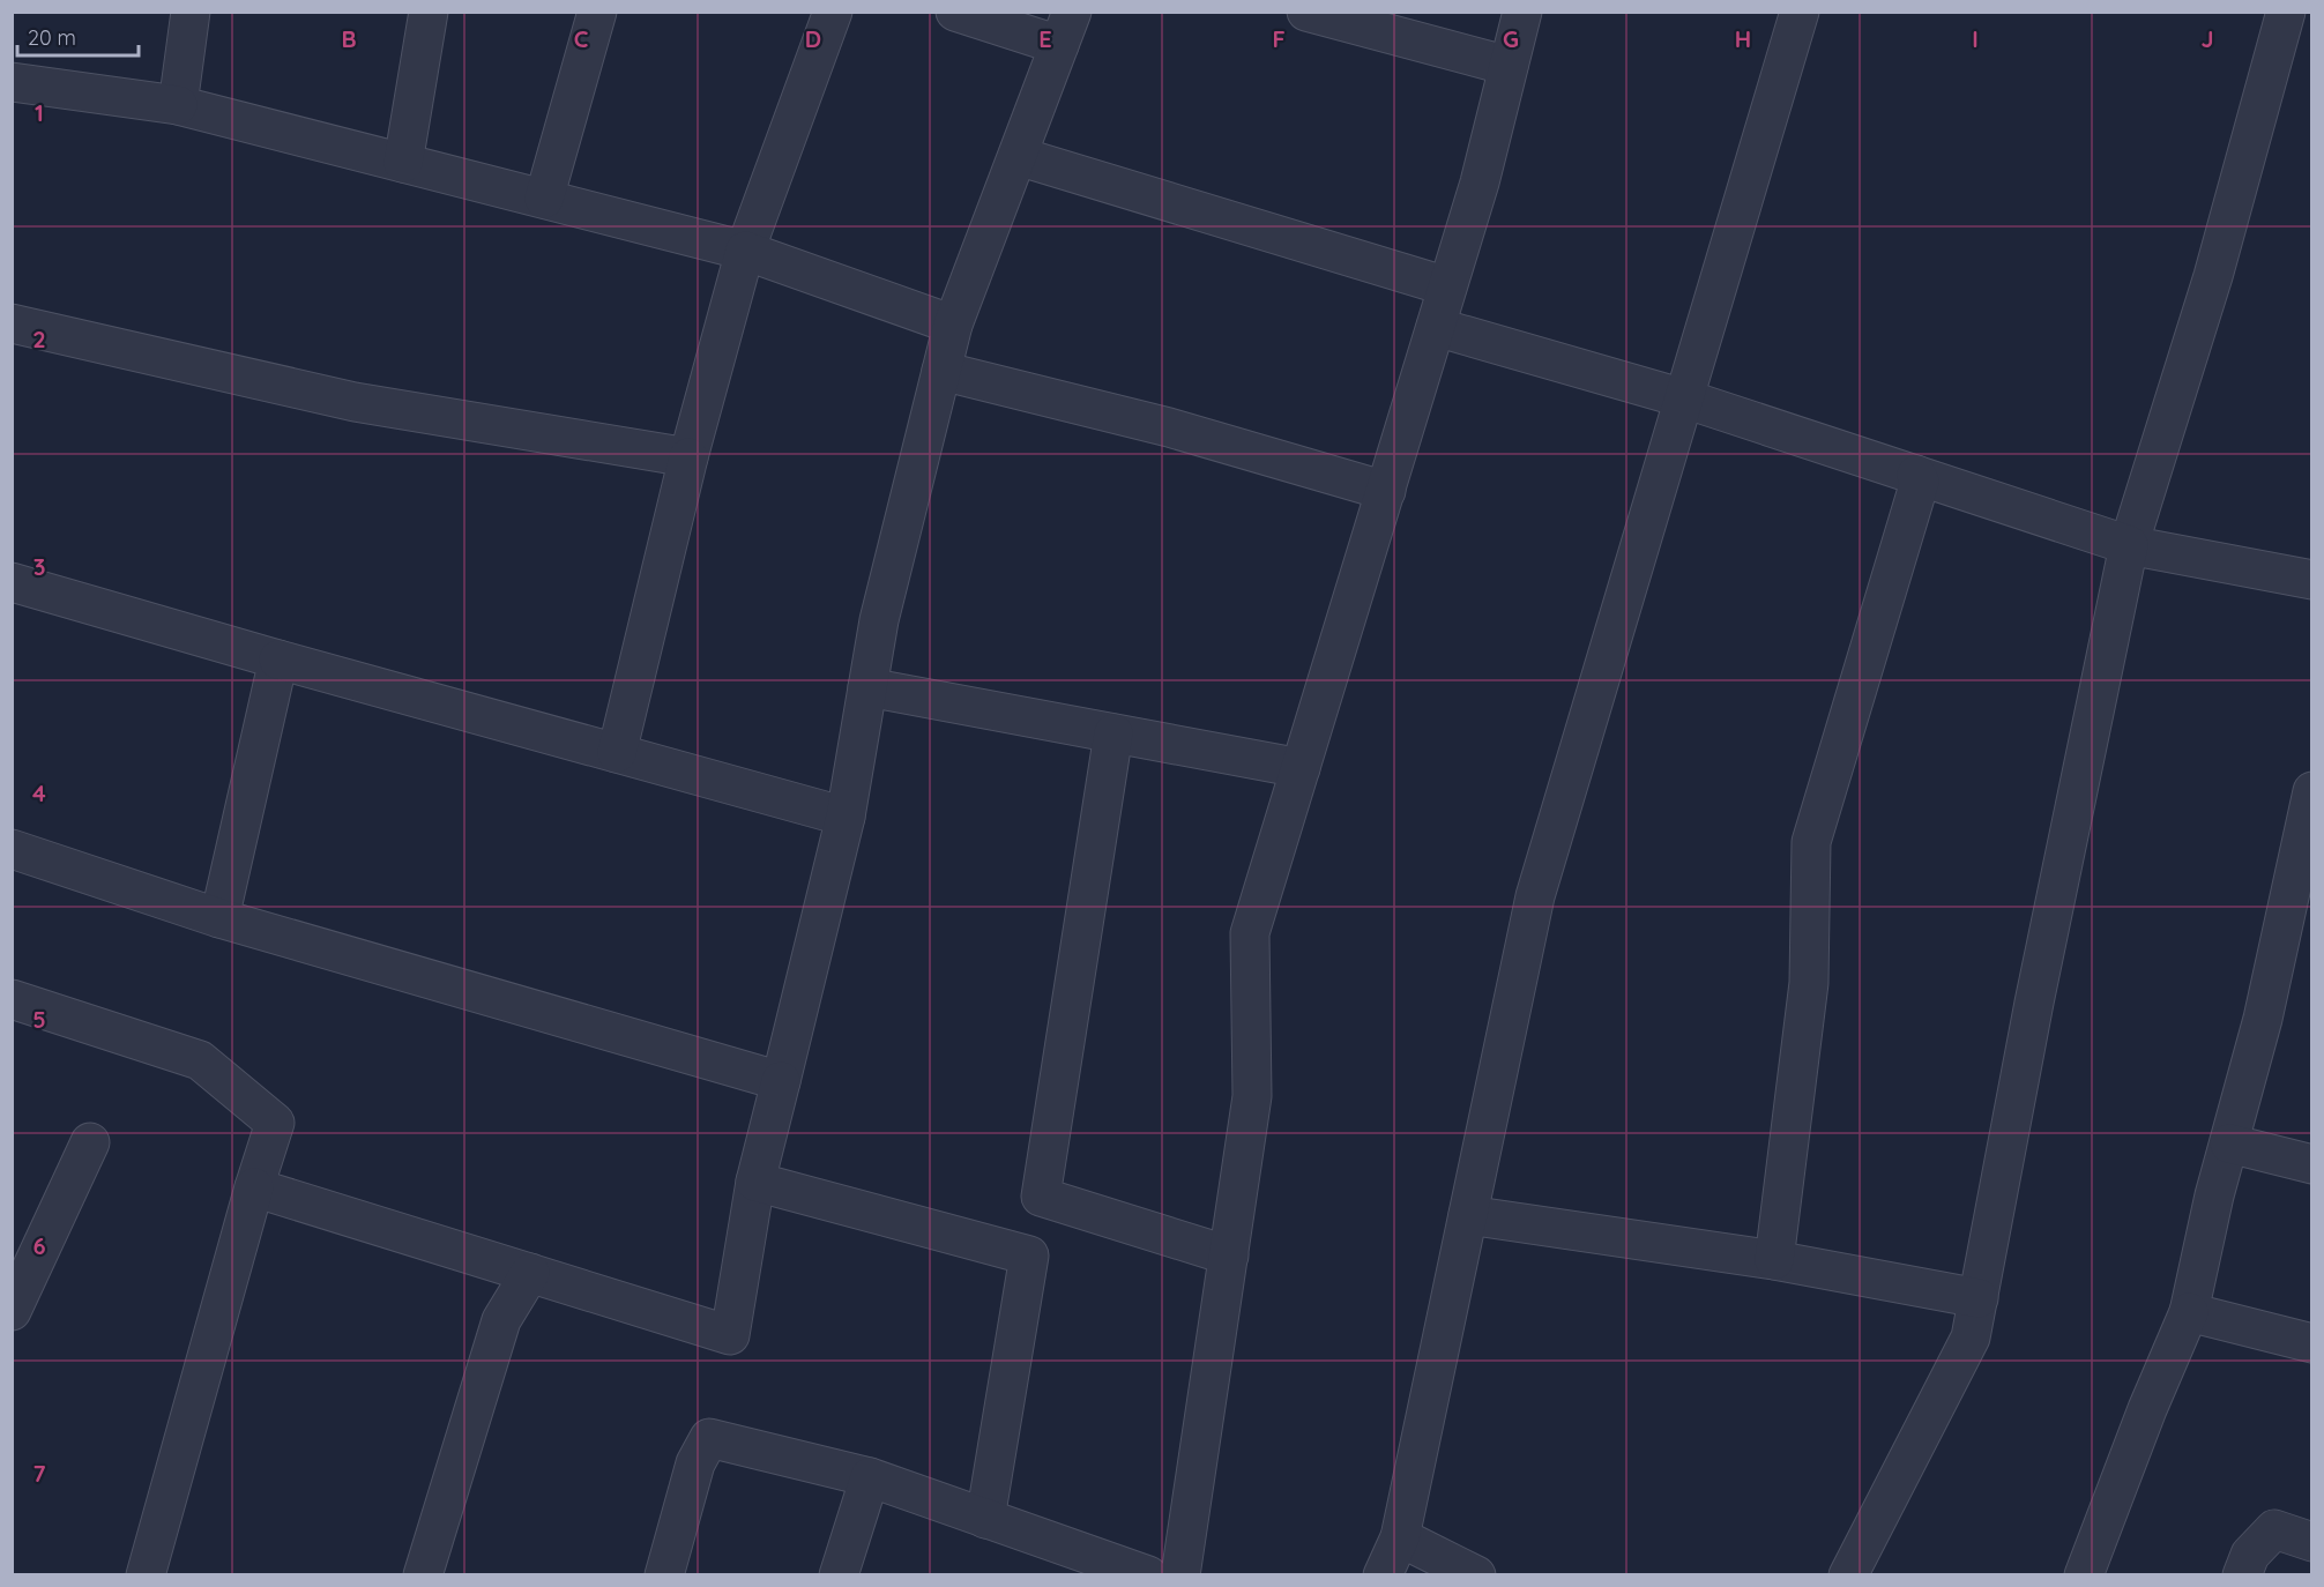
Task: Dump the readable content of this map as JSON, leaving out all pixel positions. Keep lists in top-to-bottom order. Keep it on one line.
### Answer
{"scale_bar":"20 m","grid":{"columns":["B","C","D","E","F","G","H","I","J"],"rows":["1","2","3","4","5","6","7"]}}
